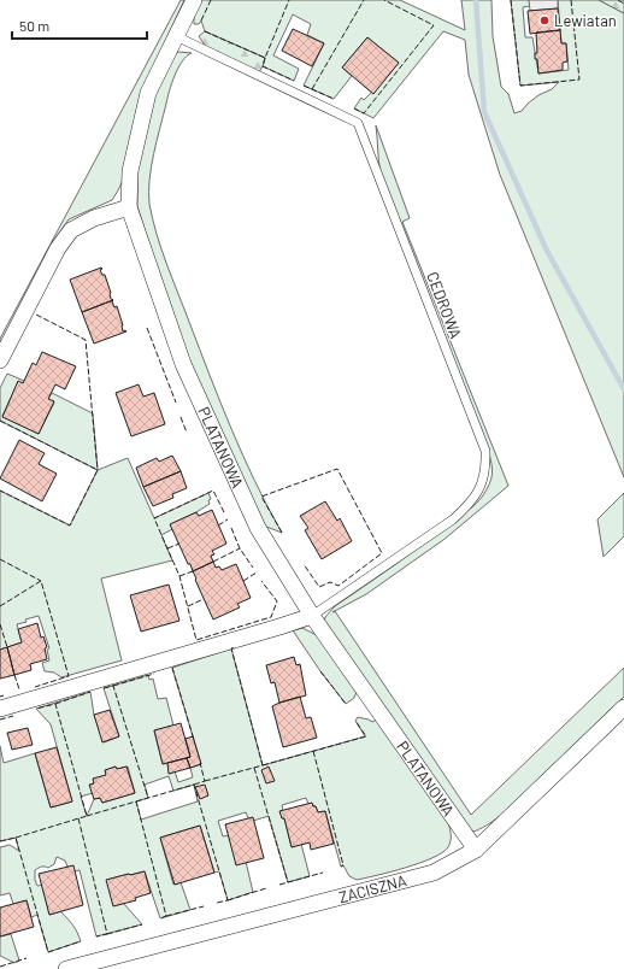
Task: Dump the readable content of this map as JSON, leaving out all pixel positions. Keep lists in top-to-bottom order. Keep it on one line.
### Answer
{"streets":{"street":["PLATANOWA","ZACISZNA"],"lane":["CEDROWA"]},"crossings":[["CEDROWA","PLATANOWA"],["PLATANOWA","ZACISZNA"]],"places":["Lewiatan"],"scale_bar":"50 m"}
